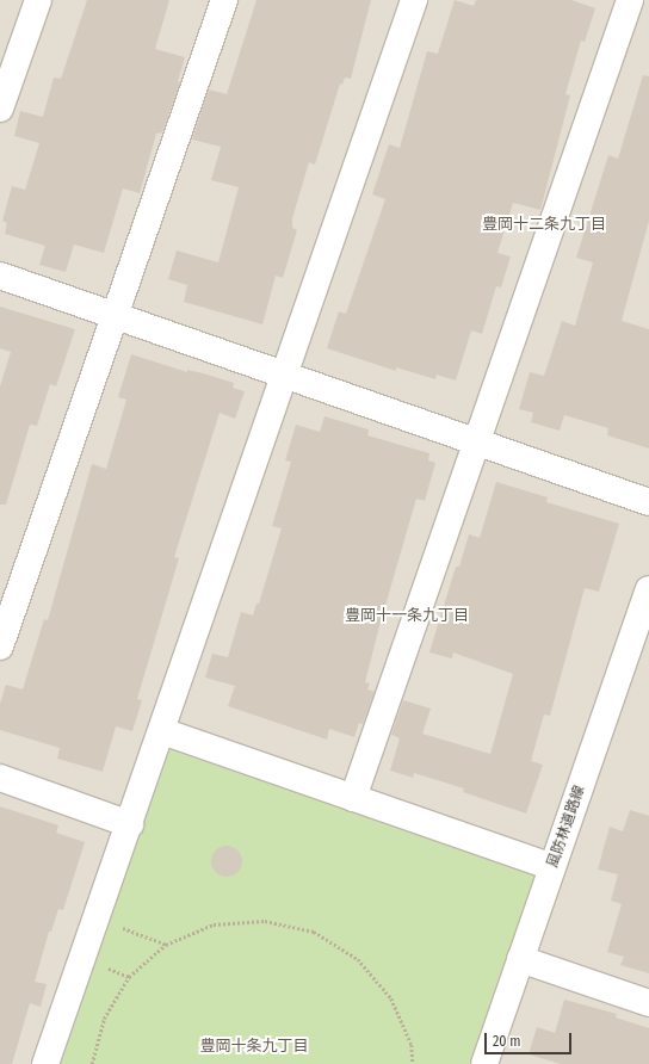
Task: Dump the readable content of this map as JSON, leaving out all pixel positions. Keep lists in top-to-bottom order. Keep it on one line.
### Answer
{"streets":{"street":["風防林道路線"]},"districts":["豊岡十二条九丁目","豊岡十一条九丁目","豊岡十条九丁目"],"scale_bar":"20 m"}
